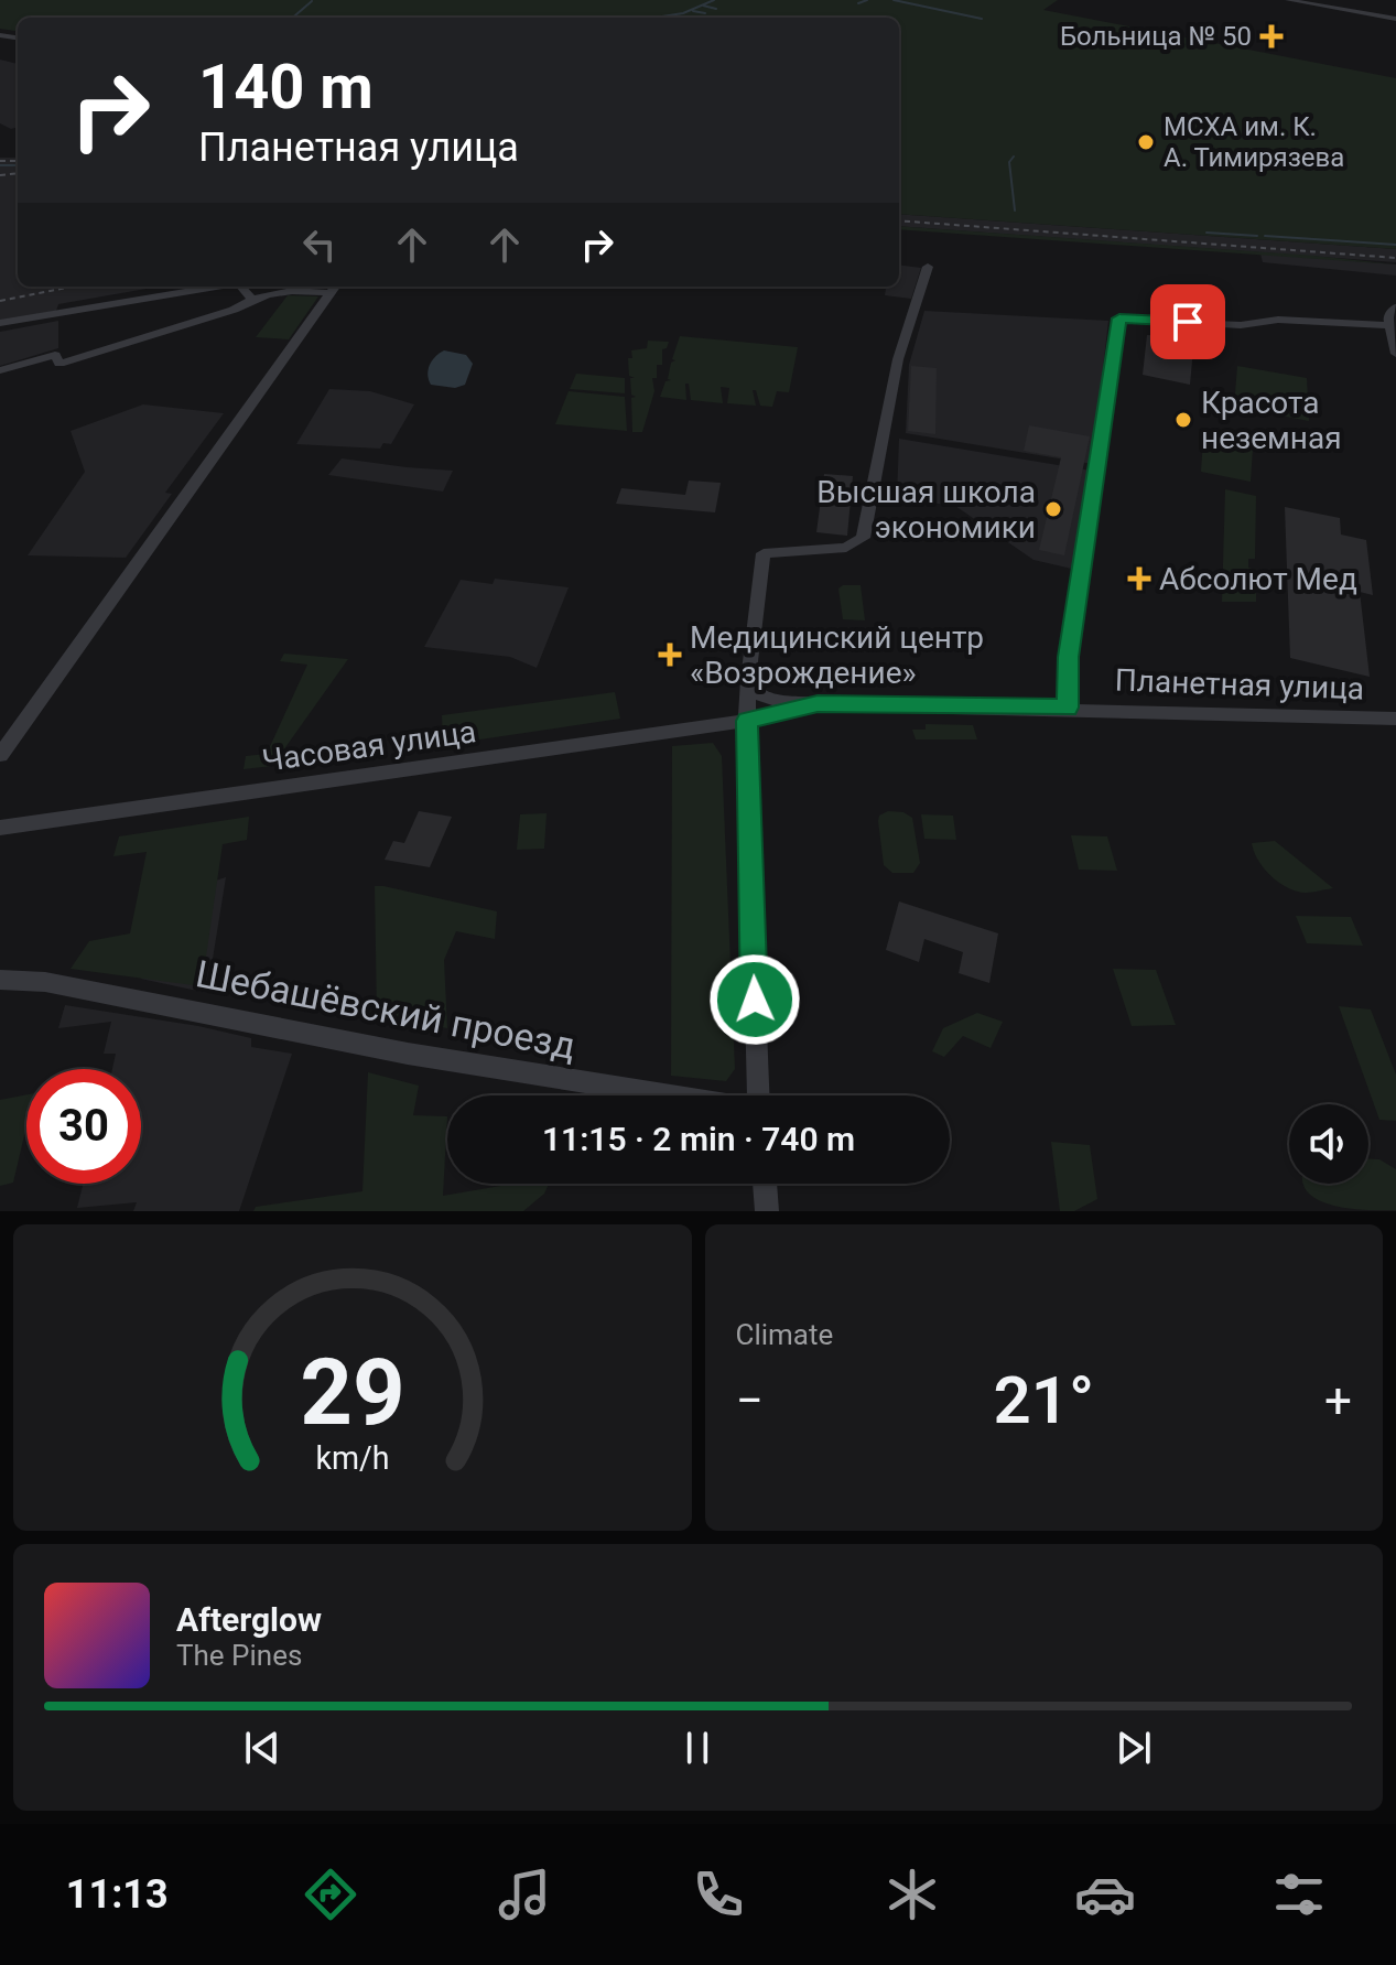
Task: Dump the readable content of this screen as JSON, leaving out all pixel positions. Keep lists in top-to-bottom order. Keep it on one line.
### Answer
{"streets":{"street":["Планетная улица","Часовая улица","Шебашёвский проезд"]},"crossings":[["Планетная улица","Часовая улица"]],"places":{"health":["Больница № 50","Абсолют Мед","Медицинский центр «Возрождение»"],"other":["МСХА им. К. А. Тимирязева","Красота неземная","Высшая школа экономики"]},"page":{"turn":["140 m","Планетная улица"],"limit":"30","trip":"11:15 · 2 min · 740 m","tile":"Climate","heat":["−","21°","+"],"song":["Afterglow","The Pines"],"tabs":"11:13","gauge":["29","km/h"]}}
